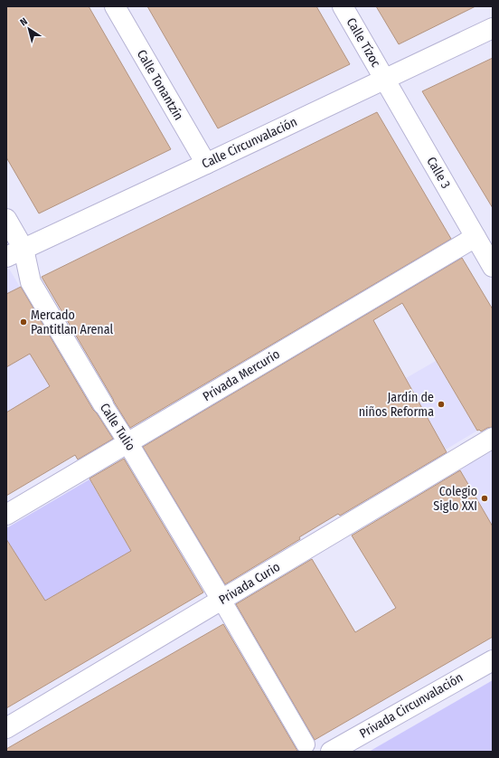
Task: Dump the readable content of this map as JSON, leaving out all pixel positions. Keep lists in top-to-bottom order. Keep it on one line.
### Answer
{"streets":{"street":["Calle Tízoc","Calle Tonantzín","Calle Circunvalación","Calle 3","Privada Mercurio","Calle Tulio","Privada Curio","Privada Circunvalación"]},"crossings":[["Calle Tízoc","Calle Circunvalación"],["Calle Tízoc","Calle 3"],["Calle Tonantzín","Calle Circunvalación"],["Calle Circunvalación","Calle 3"],["Calle Circunvalación","Calle Tulio"],["Calle 3","Privada Mercurio"],["Privada Mercurio","Calle Tulio"],["Calle Tulio","Privada Curio"]],"places":["Mercado Pantitlan Arenal","Jardín de niños Reforma","Colegio Siglo XXI"],"north":"top left"}
